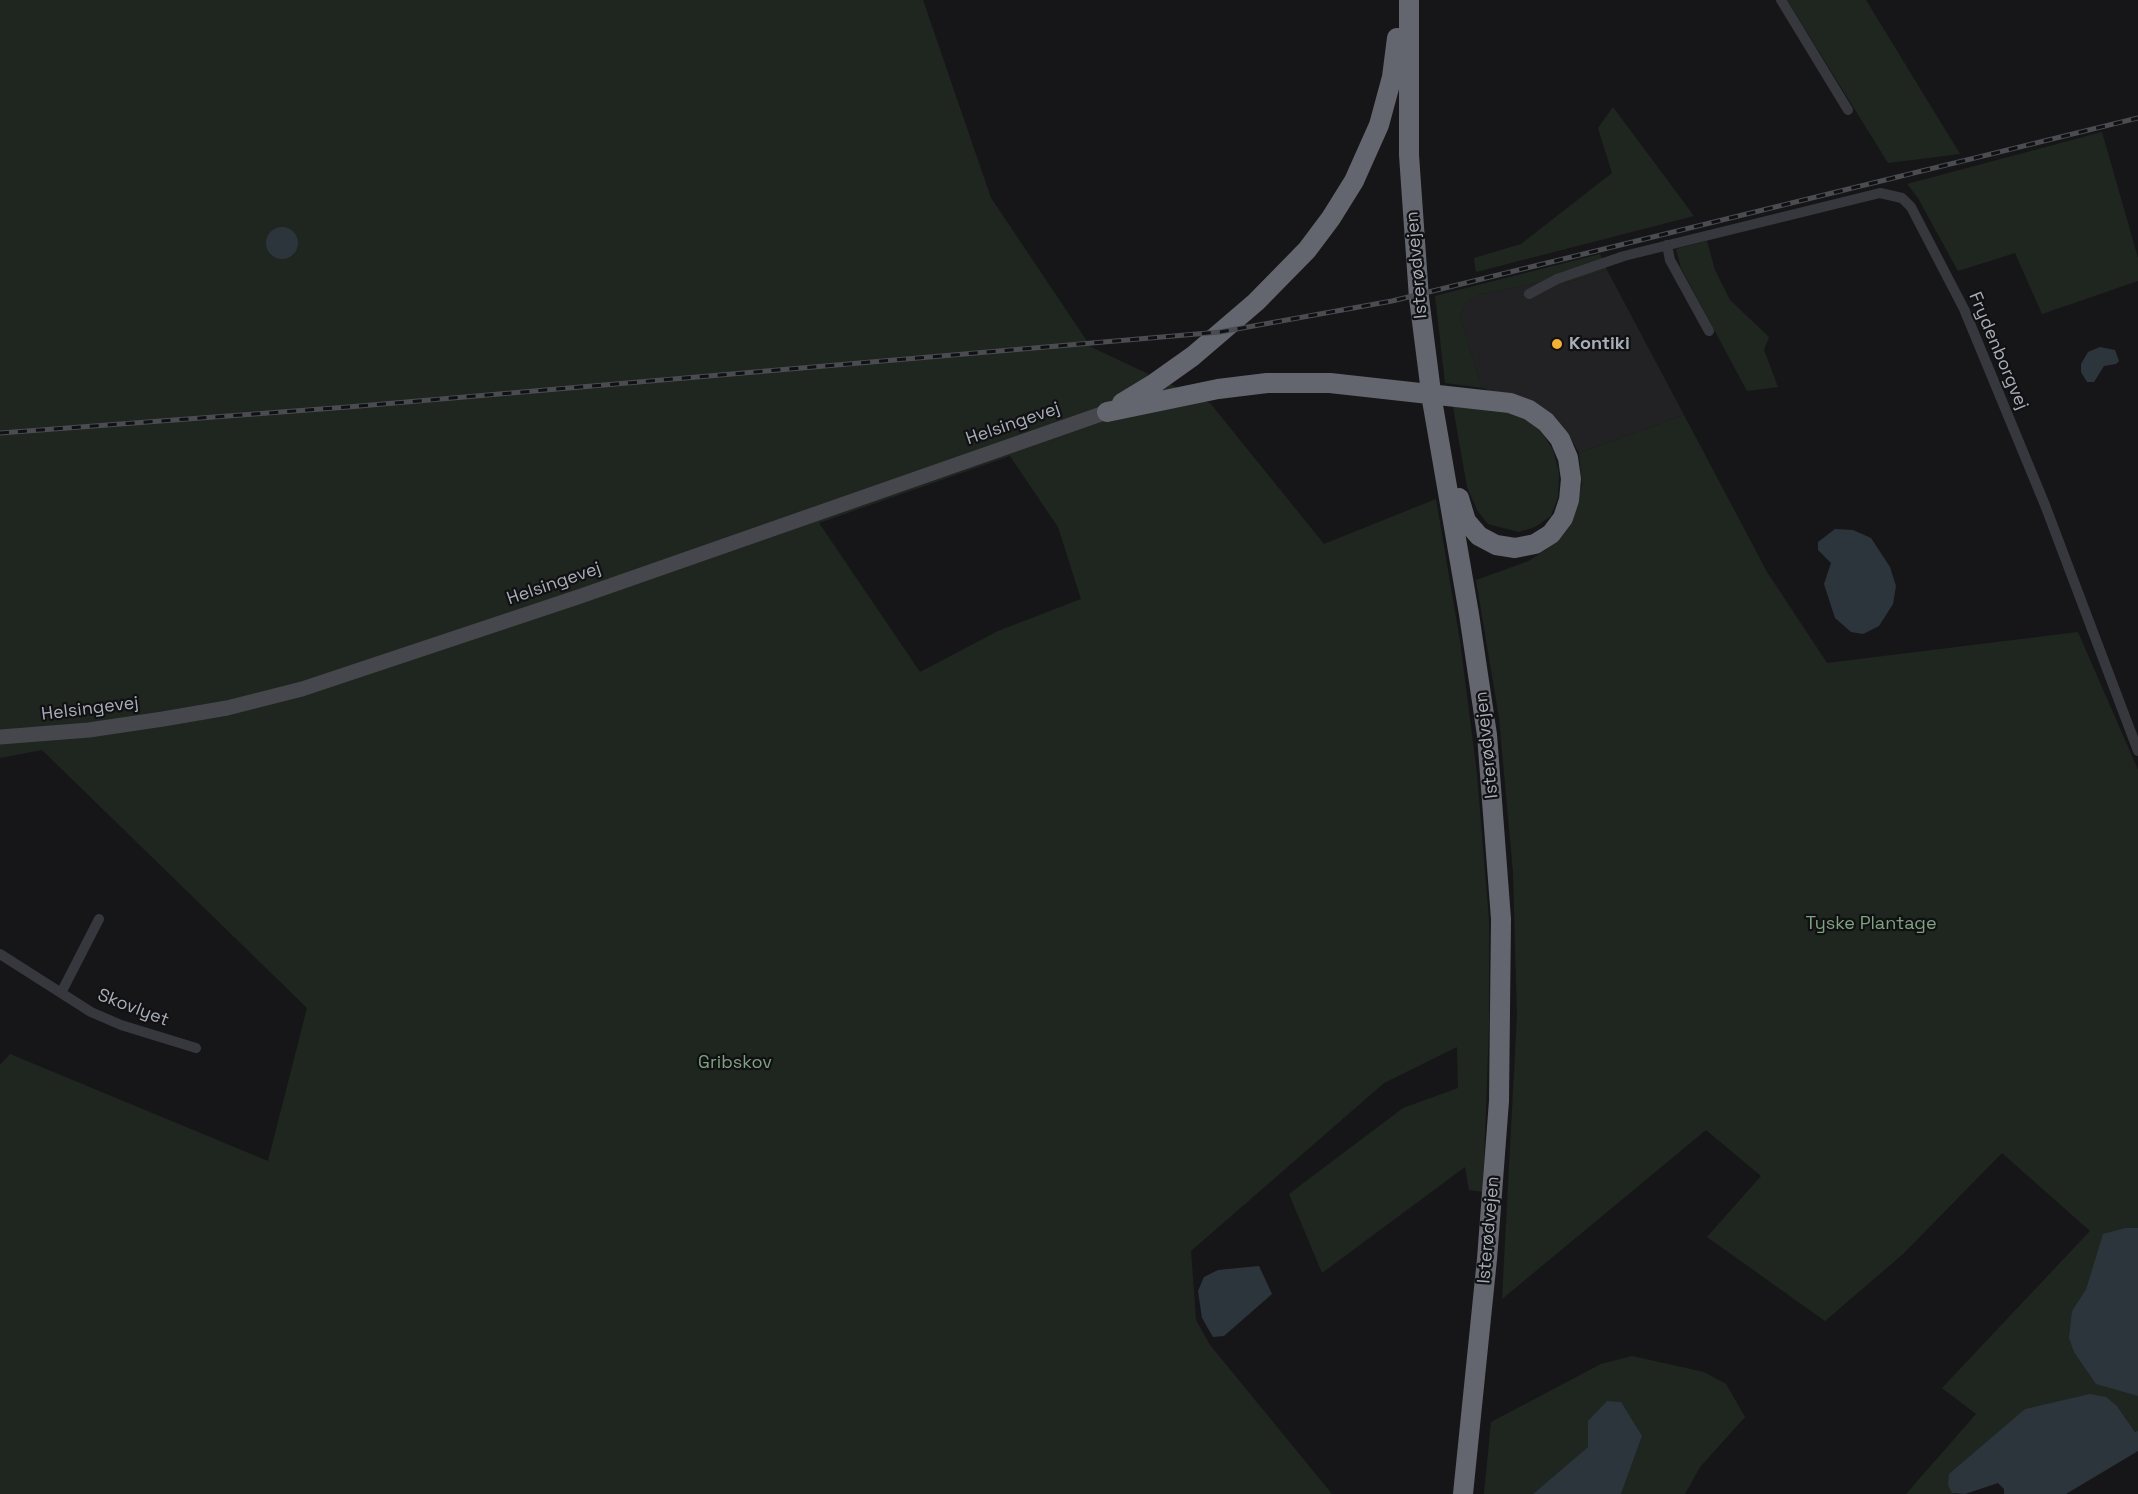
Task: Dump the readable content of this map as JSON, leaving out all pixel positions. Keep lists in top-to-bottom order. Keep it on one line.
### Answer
{"streets":{"highway":["Isterødvejen"],"street":["Frydenborgvej","Helsingevej","Skovlyet"]},"parks":["Tyske Plantage","Gribskov"],"places":["Kontiki"]}
